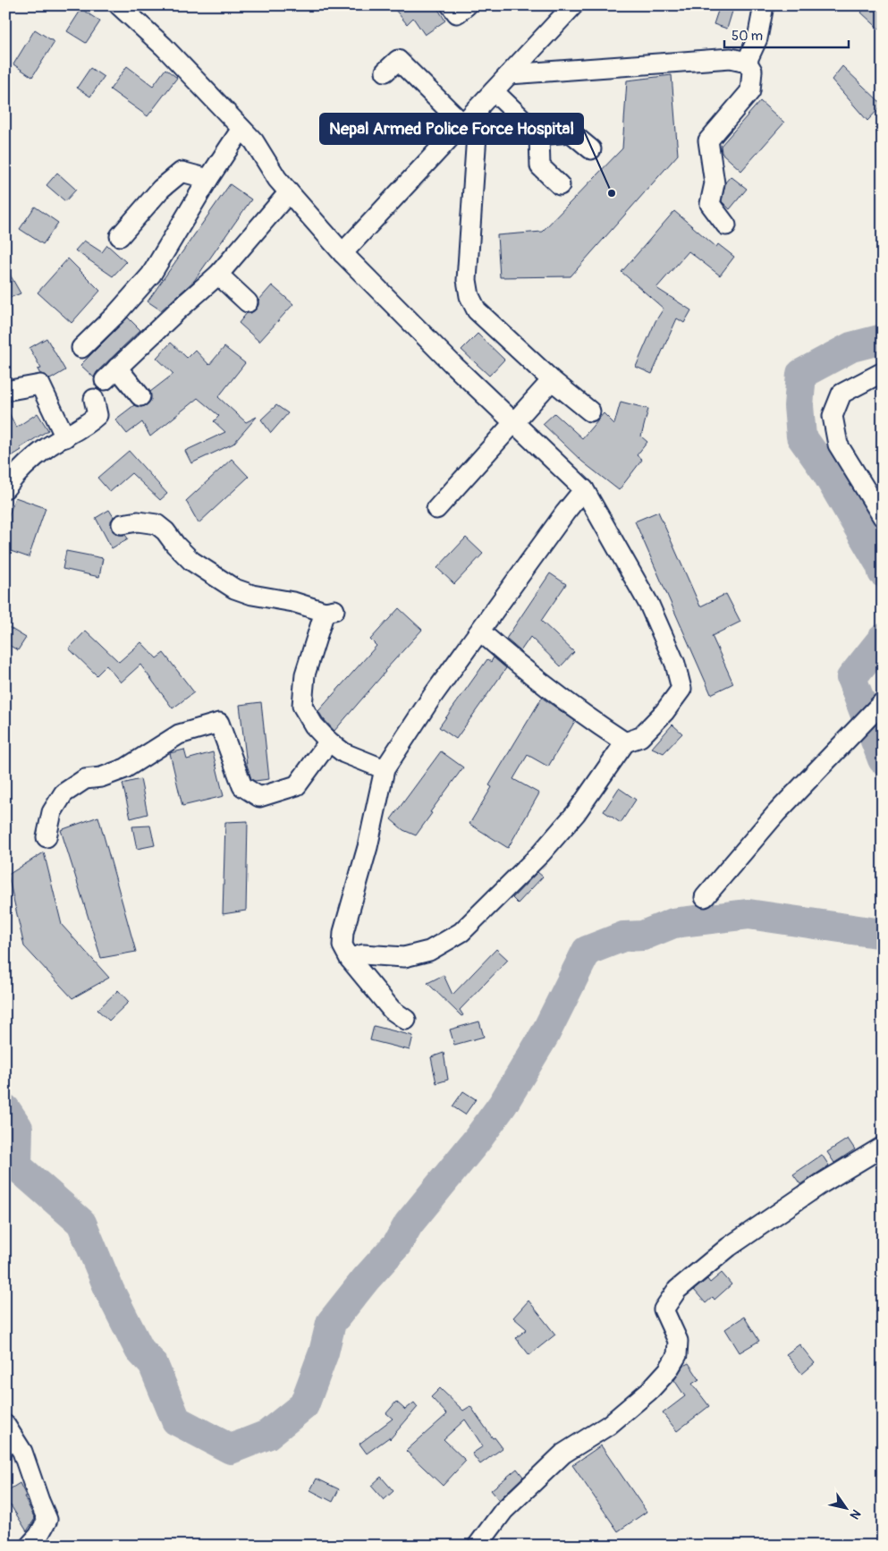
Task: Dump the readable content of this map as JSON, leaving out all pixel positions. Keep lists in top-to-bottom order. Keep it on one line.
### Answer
{"places":["Nepal Armed Police Force Hospital"],"scale_bar":"50 m","north":"bottom right"}
